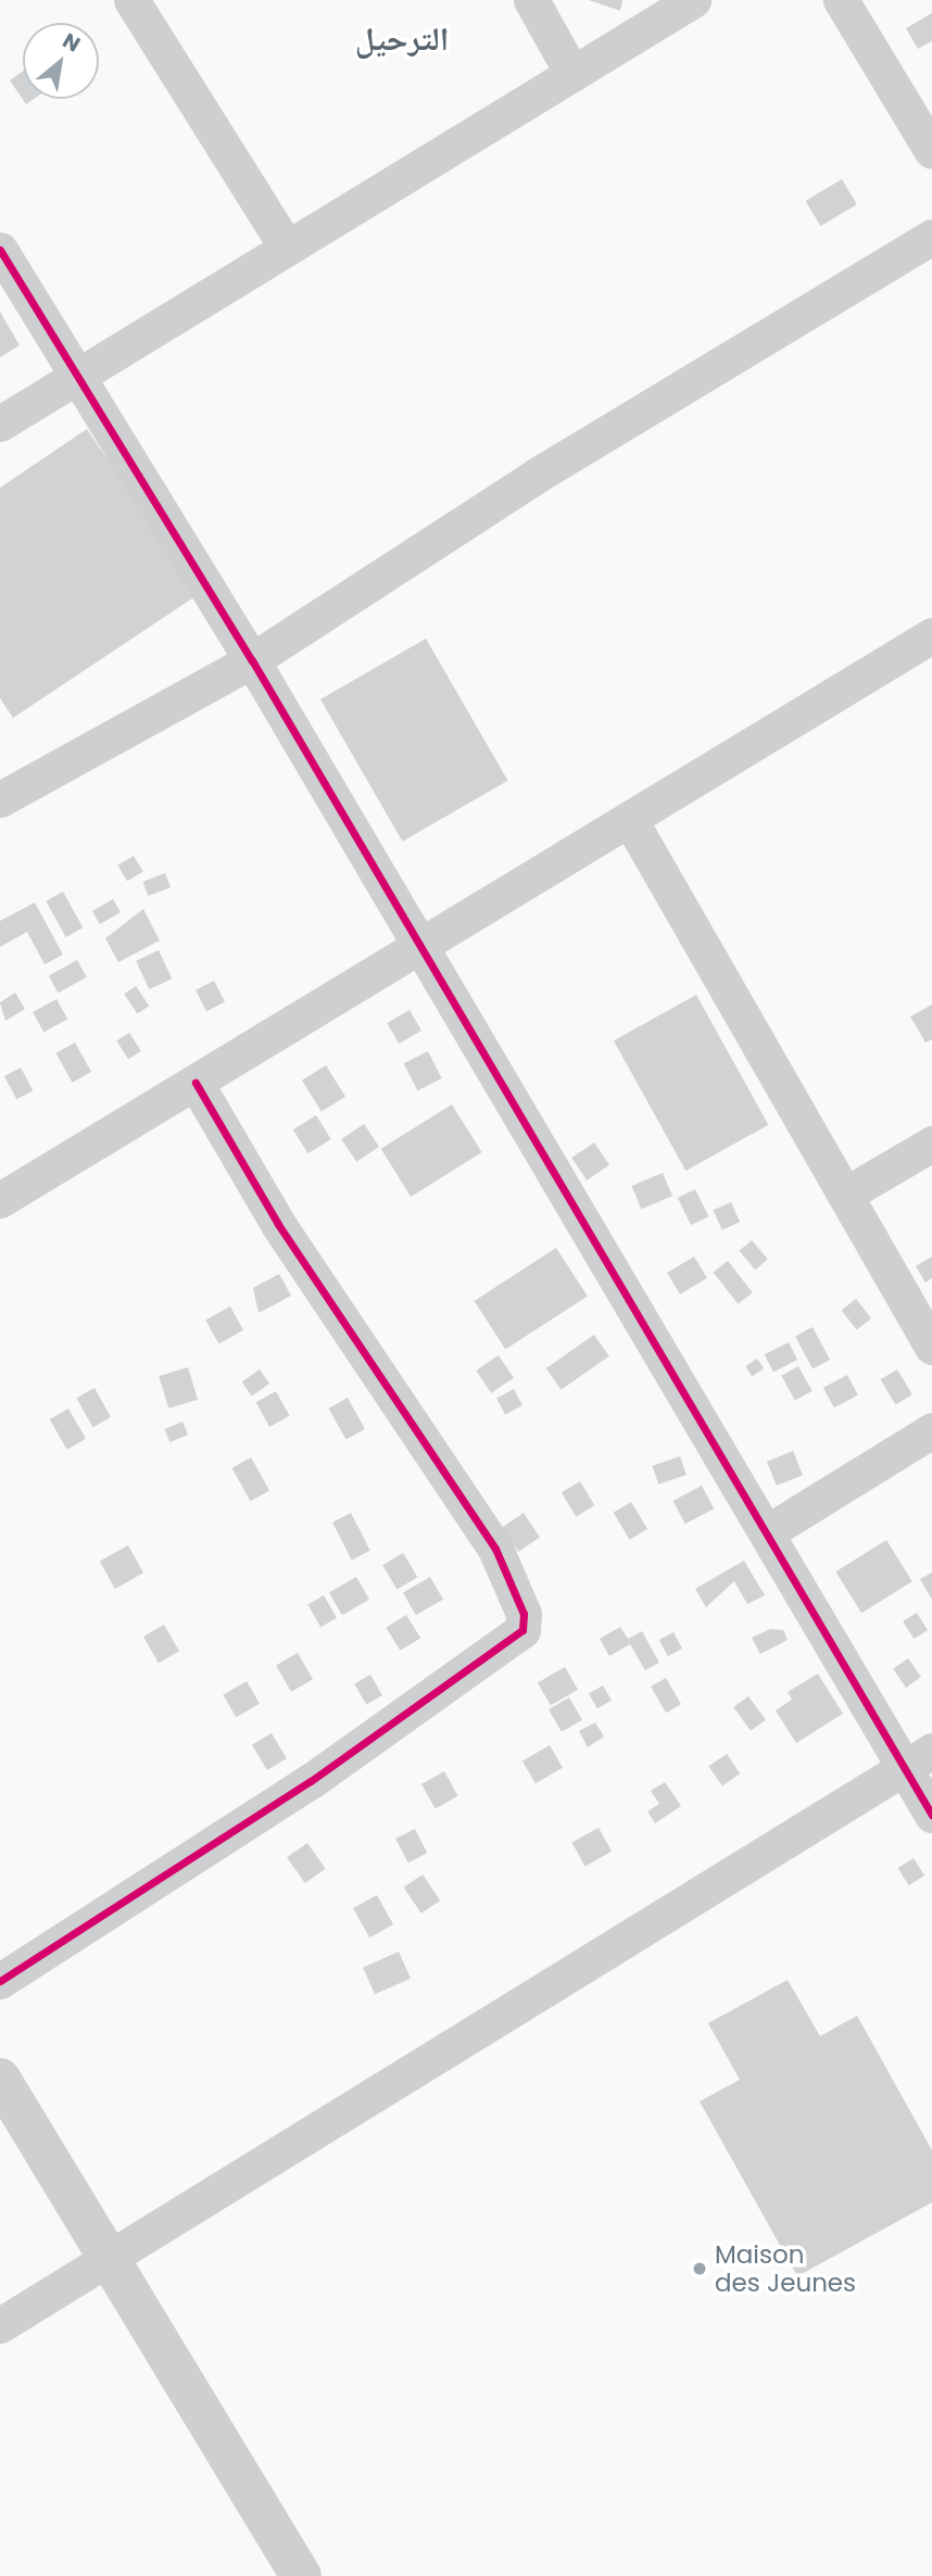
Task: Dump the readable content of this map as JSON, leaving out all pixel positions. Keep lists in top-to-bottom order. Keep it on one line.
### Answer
{"districts":["الترحيل"],"places":["Maison des Jeunes"],"north":"top right"}
